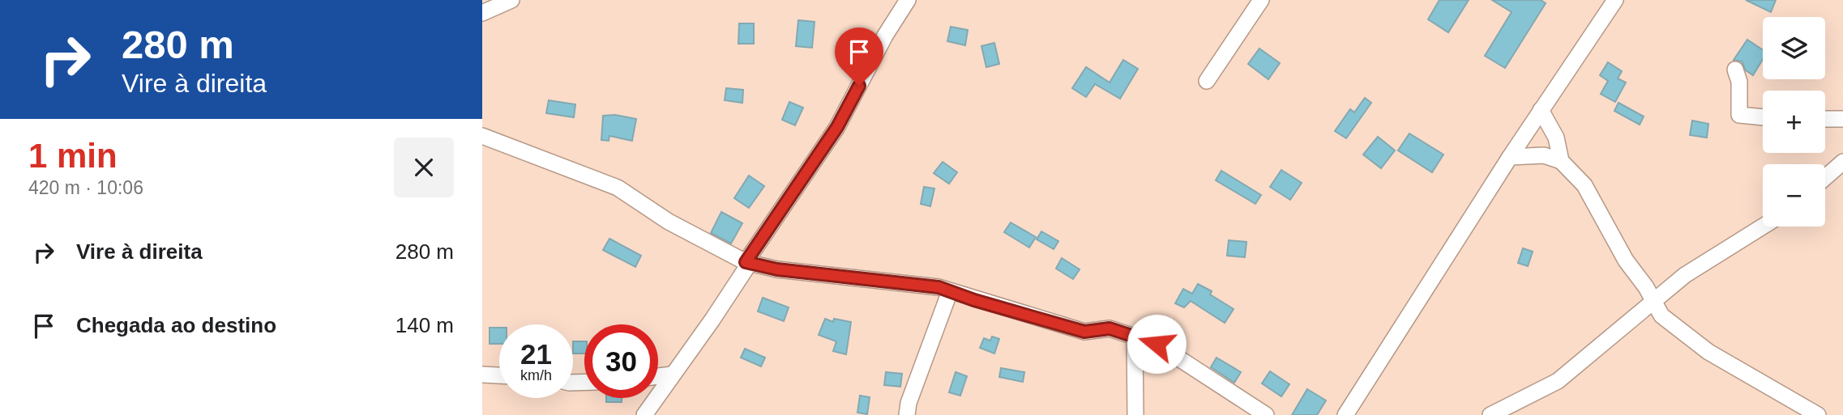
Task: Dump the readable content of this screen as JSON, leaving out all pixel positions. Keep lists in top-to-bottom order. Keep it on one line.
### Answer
{"page":{"turn":["280 m","Vire à direita"],"map_buttons":["+","−"],"heading":["1 min","420 m · 10:06"],"list":[{"name":"Vire à direita","value":"280 m"},{"name":"Chegada ao destino","value":"140 m"}],"speed":"21 km/h","limit":"30"}}
